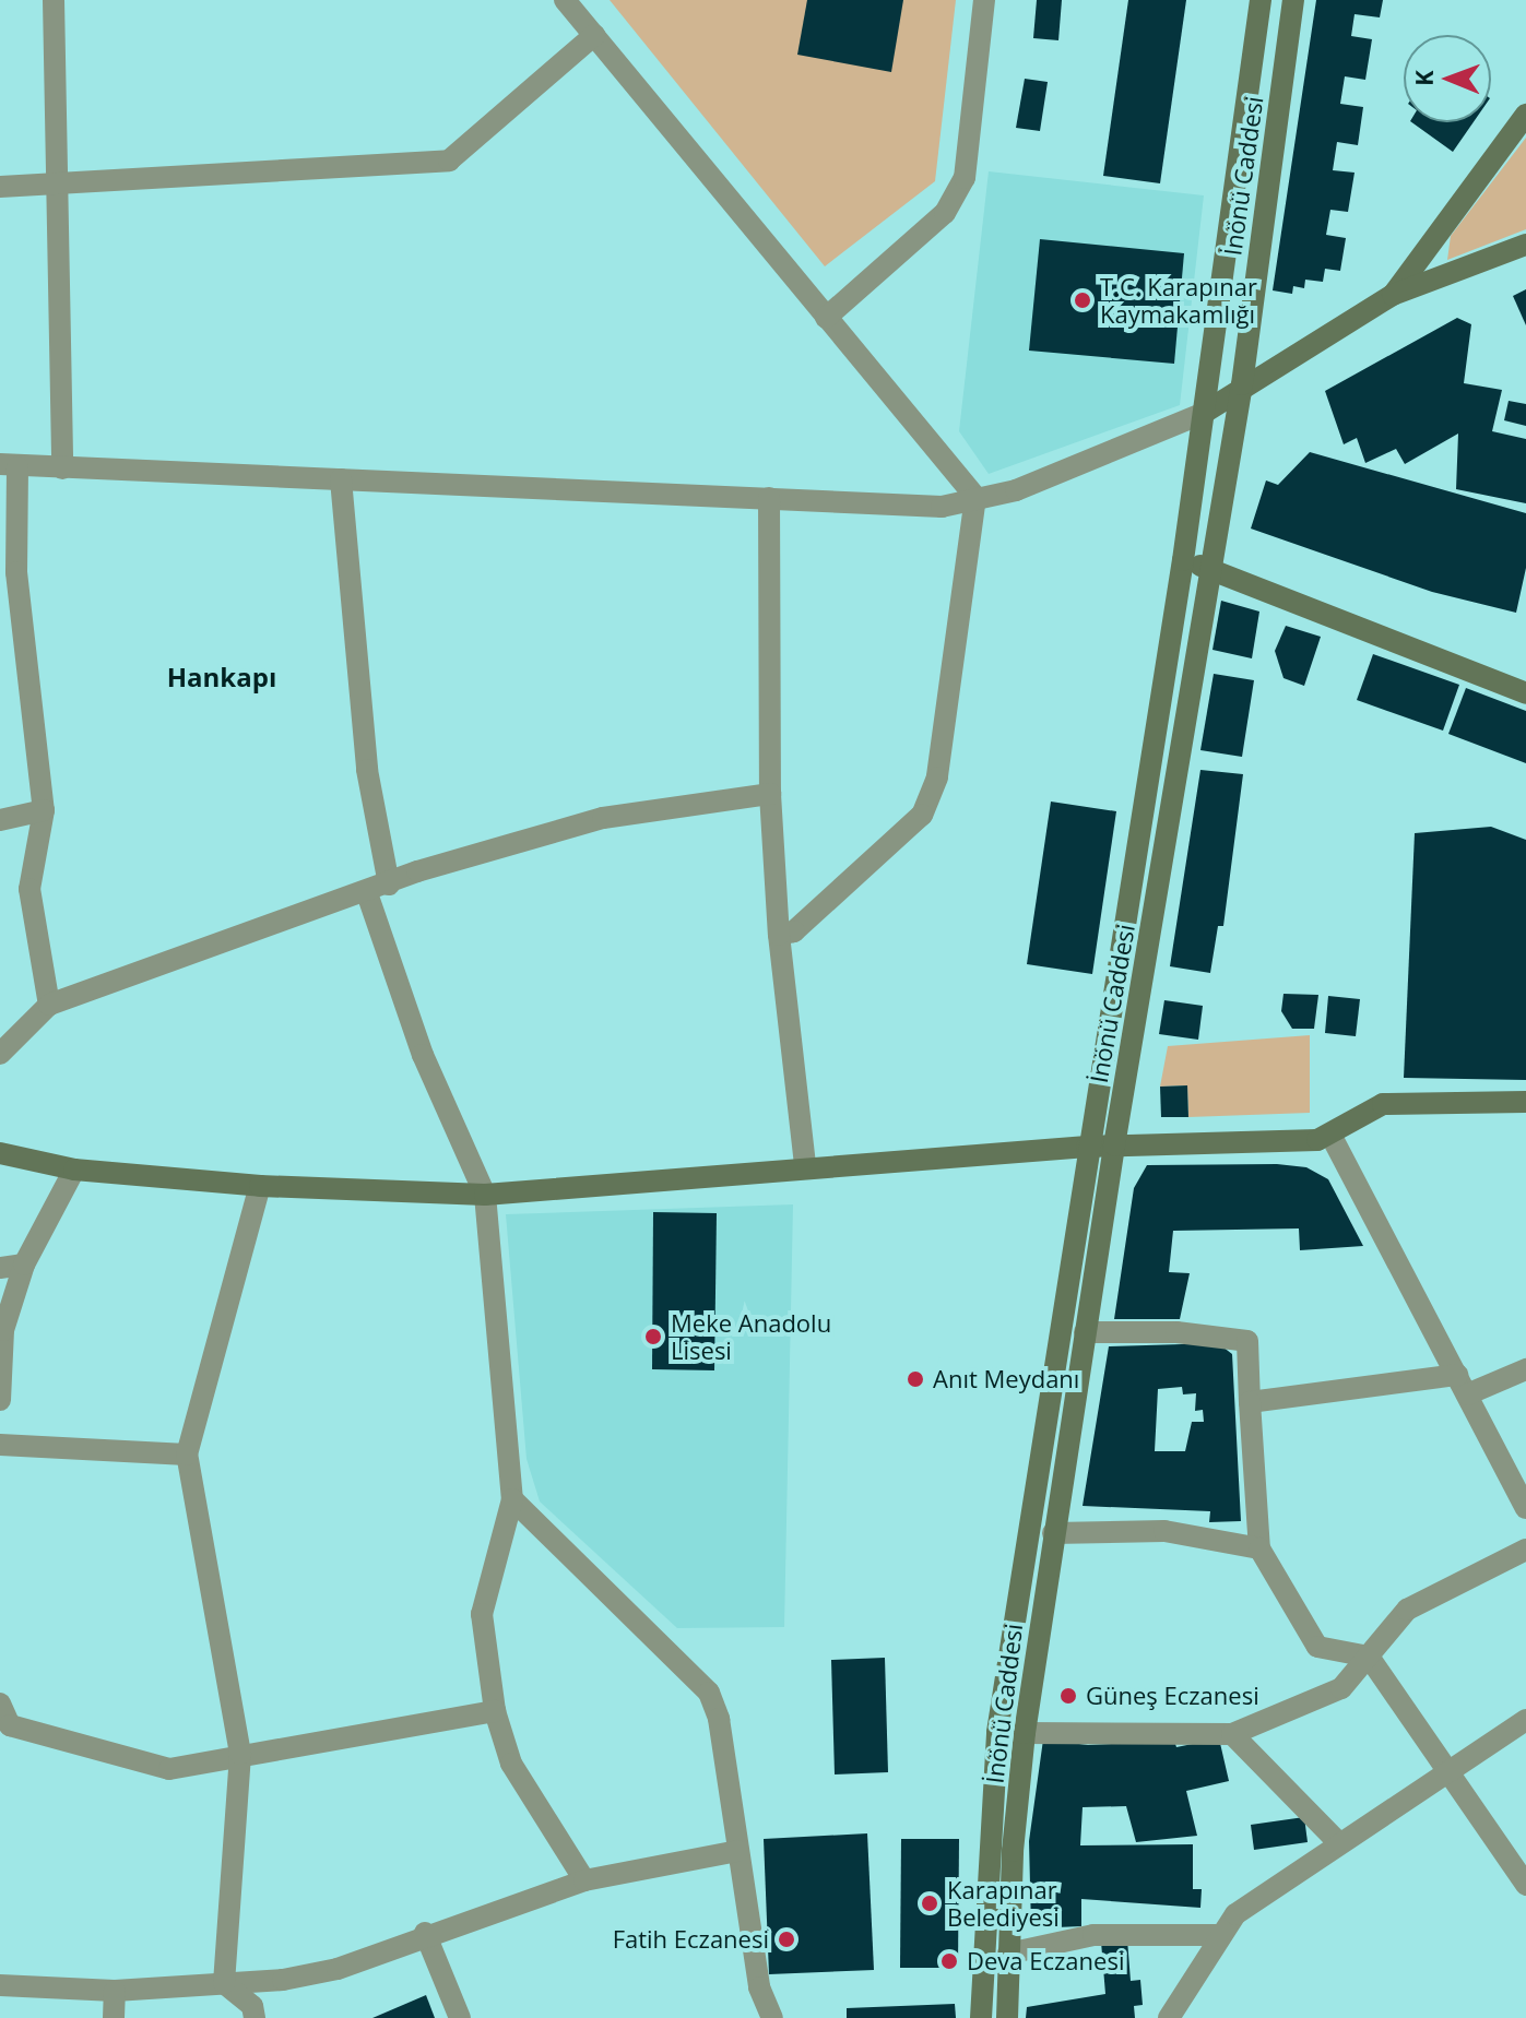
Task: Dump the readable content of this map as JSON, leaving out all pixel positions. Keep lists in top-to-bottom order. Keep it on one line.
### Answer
{"streets":{"main road":["İnönü Caddesi"]},"districts":["Hankapı"],"places":["T.C. Karapınar Kaymakamlığı","Meke Anadolu Lisesi","Anıt Meydanı","Güneş Eczanesi","Karapınar Belediyesi","Fatih Eczanesi","Deva Eczanesi"],"north":"left"}
